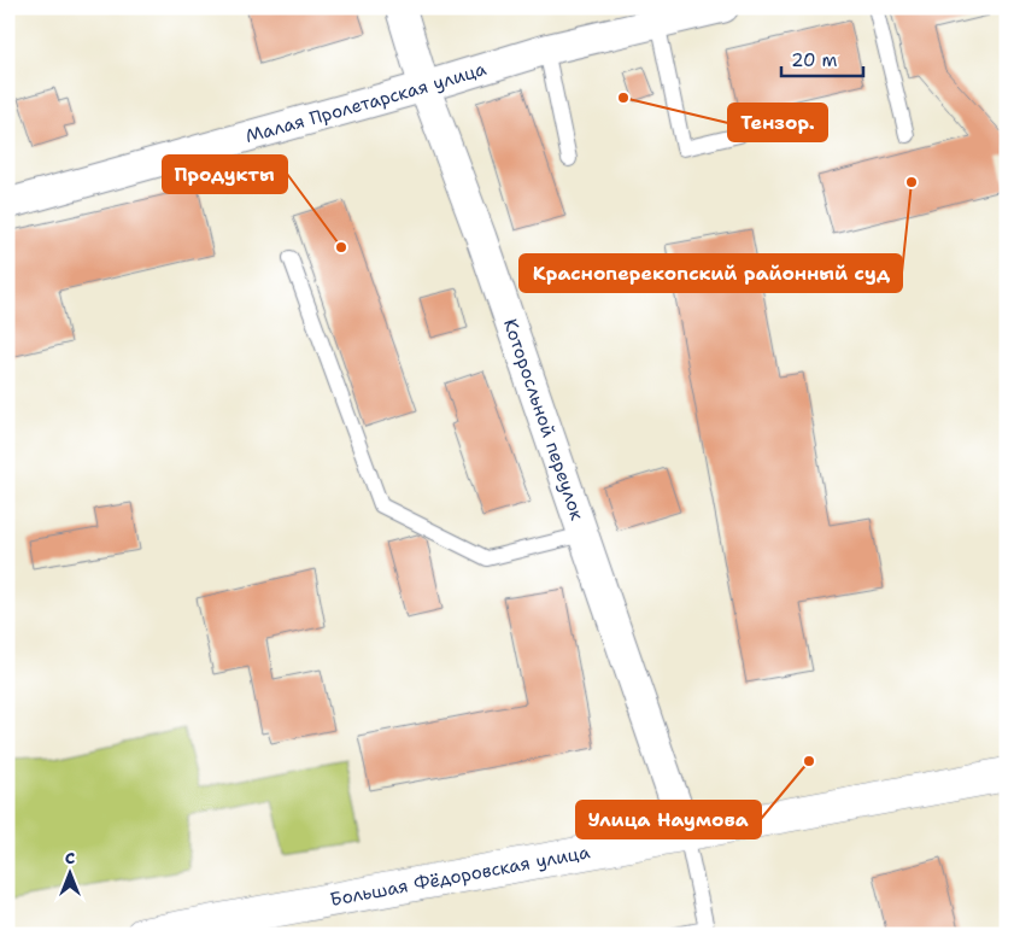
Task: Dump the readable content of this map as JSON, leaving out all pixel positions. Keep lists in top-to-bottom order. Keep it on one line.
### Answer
{"streets":{"main road":["Большая Фёдоровская улица"],"street":["Малая Пролетарская улица","Которосльной переулок"]},"crossings":[["Малая Пролетарская улица","Которосльной переулок"],["Которосльной переулок","Большая Фёдоровская улица"]],"places":["Тензор.","Красноперекопский районный суд","Продукты","Улица Наумова"],"scale_bar":"20 m","north":"top"}
